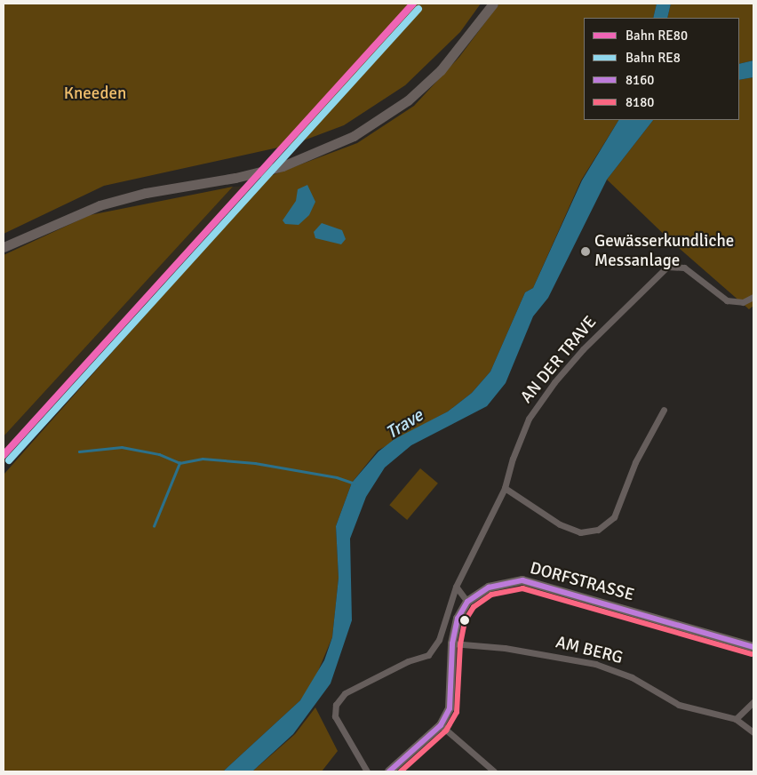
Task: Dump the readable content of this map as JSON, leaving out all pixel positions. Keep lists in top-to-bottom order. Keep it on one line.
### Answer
{"streets":{"main road":["DORFSTRASSE"],"street":["AN DER TRAVE","AM BERG"]},"crossings":[["DORFSTRASSE","AM BERG"]],"water":["Trave"],"parks":["Kneeden"],"places":["Gewässerkundliche Messanlage"],"lines":["rail line RE80","rail line RE8","transit line 8160","transit line 8180"],"legend":["Bahn RE80","Bahn RE8","8160","8180"]}
